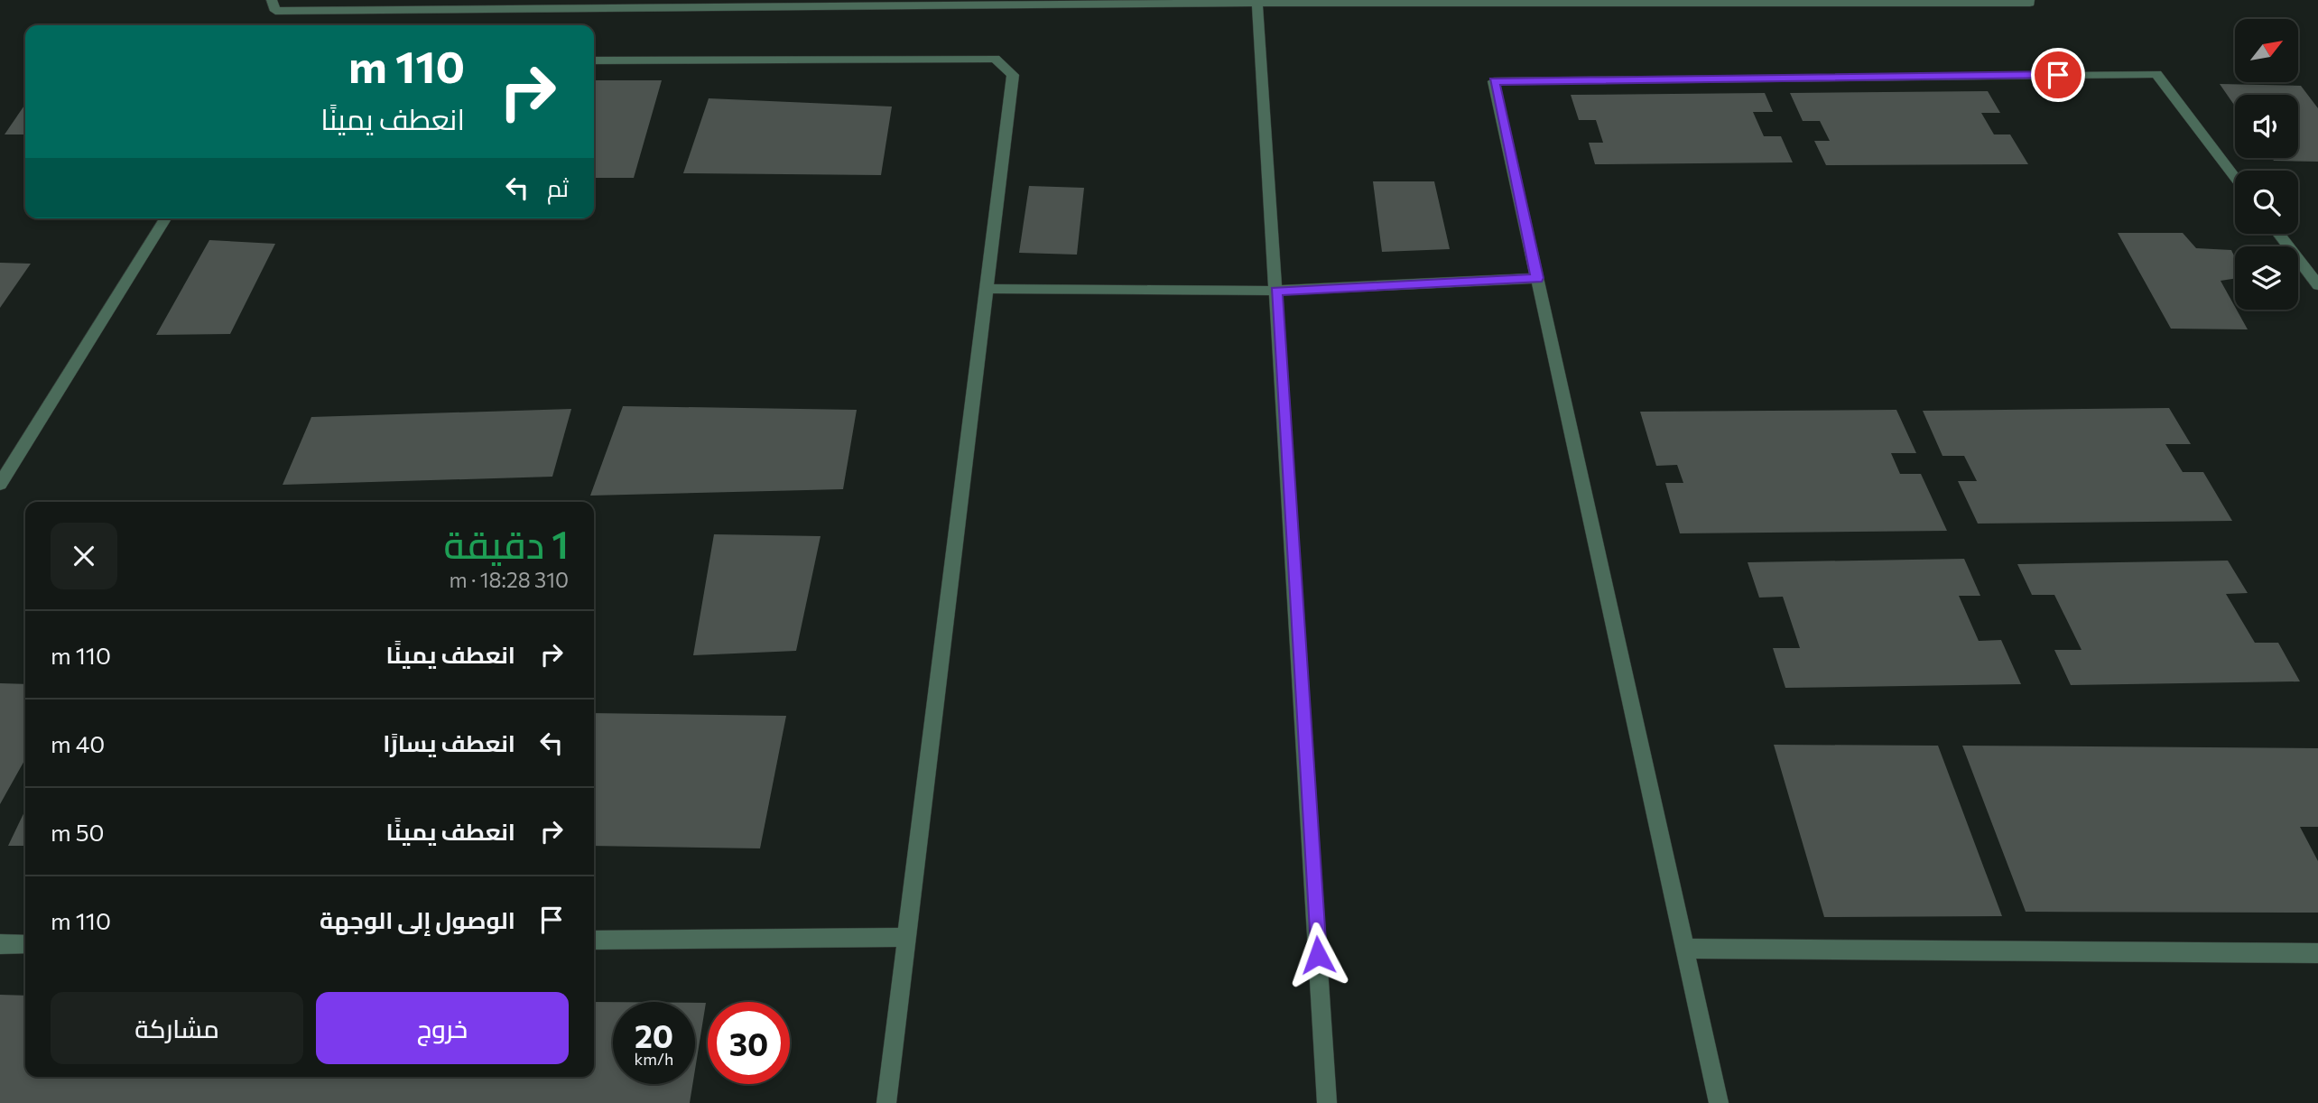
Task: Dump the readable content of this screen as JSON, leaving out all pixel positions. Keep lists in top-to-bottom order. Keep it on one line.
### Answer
{"north":"top right","page":{"turn":["110 m","انعطف يمينًا"],"then":"ثم","heading":["1 دقيقة","310 m · 18:28"],"list":[{"name":"انعطف يمينًا","value":"110 m"},{"name":"انعطف يسارًا","value":"40 m"},{"name":"انعطف يمينًا","value":"50 m"},{"name":"الوصول إلى الوجهة","value":"110 m"}],"buttons":["خروج","مشاركة"],"speed":"20 km/h","limit":"30"}}
